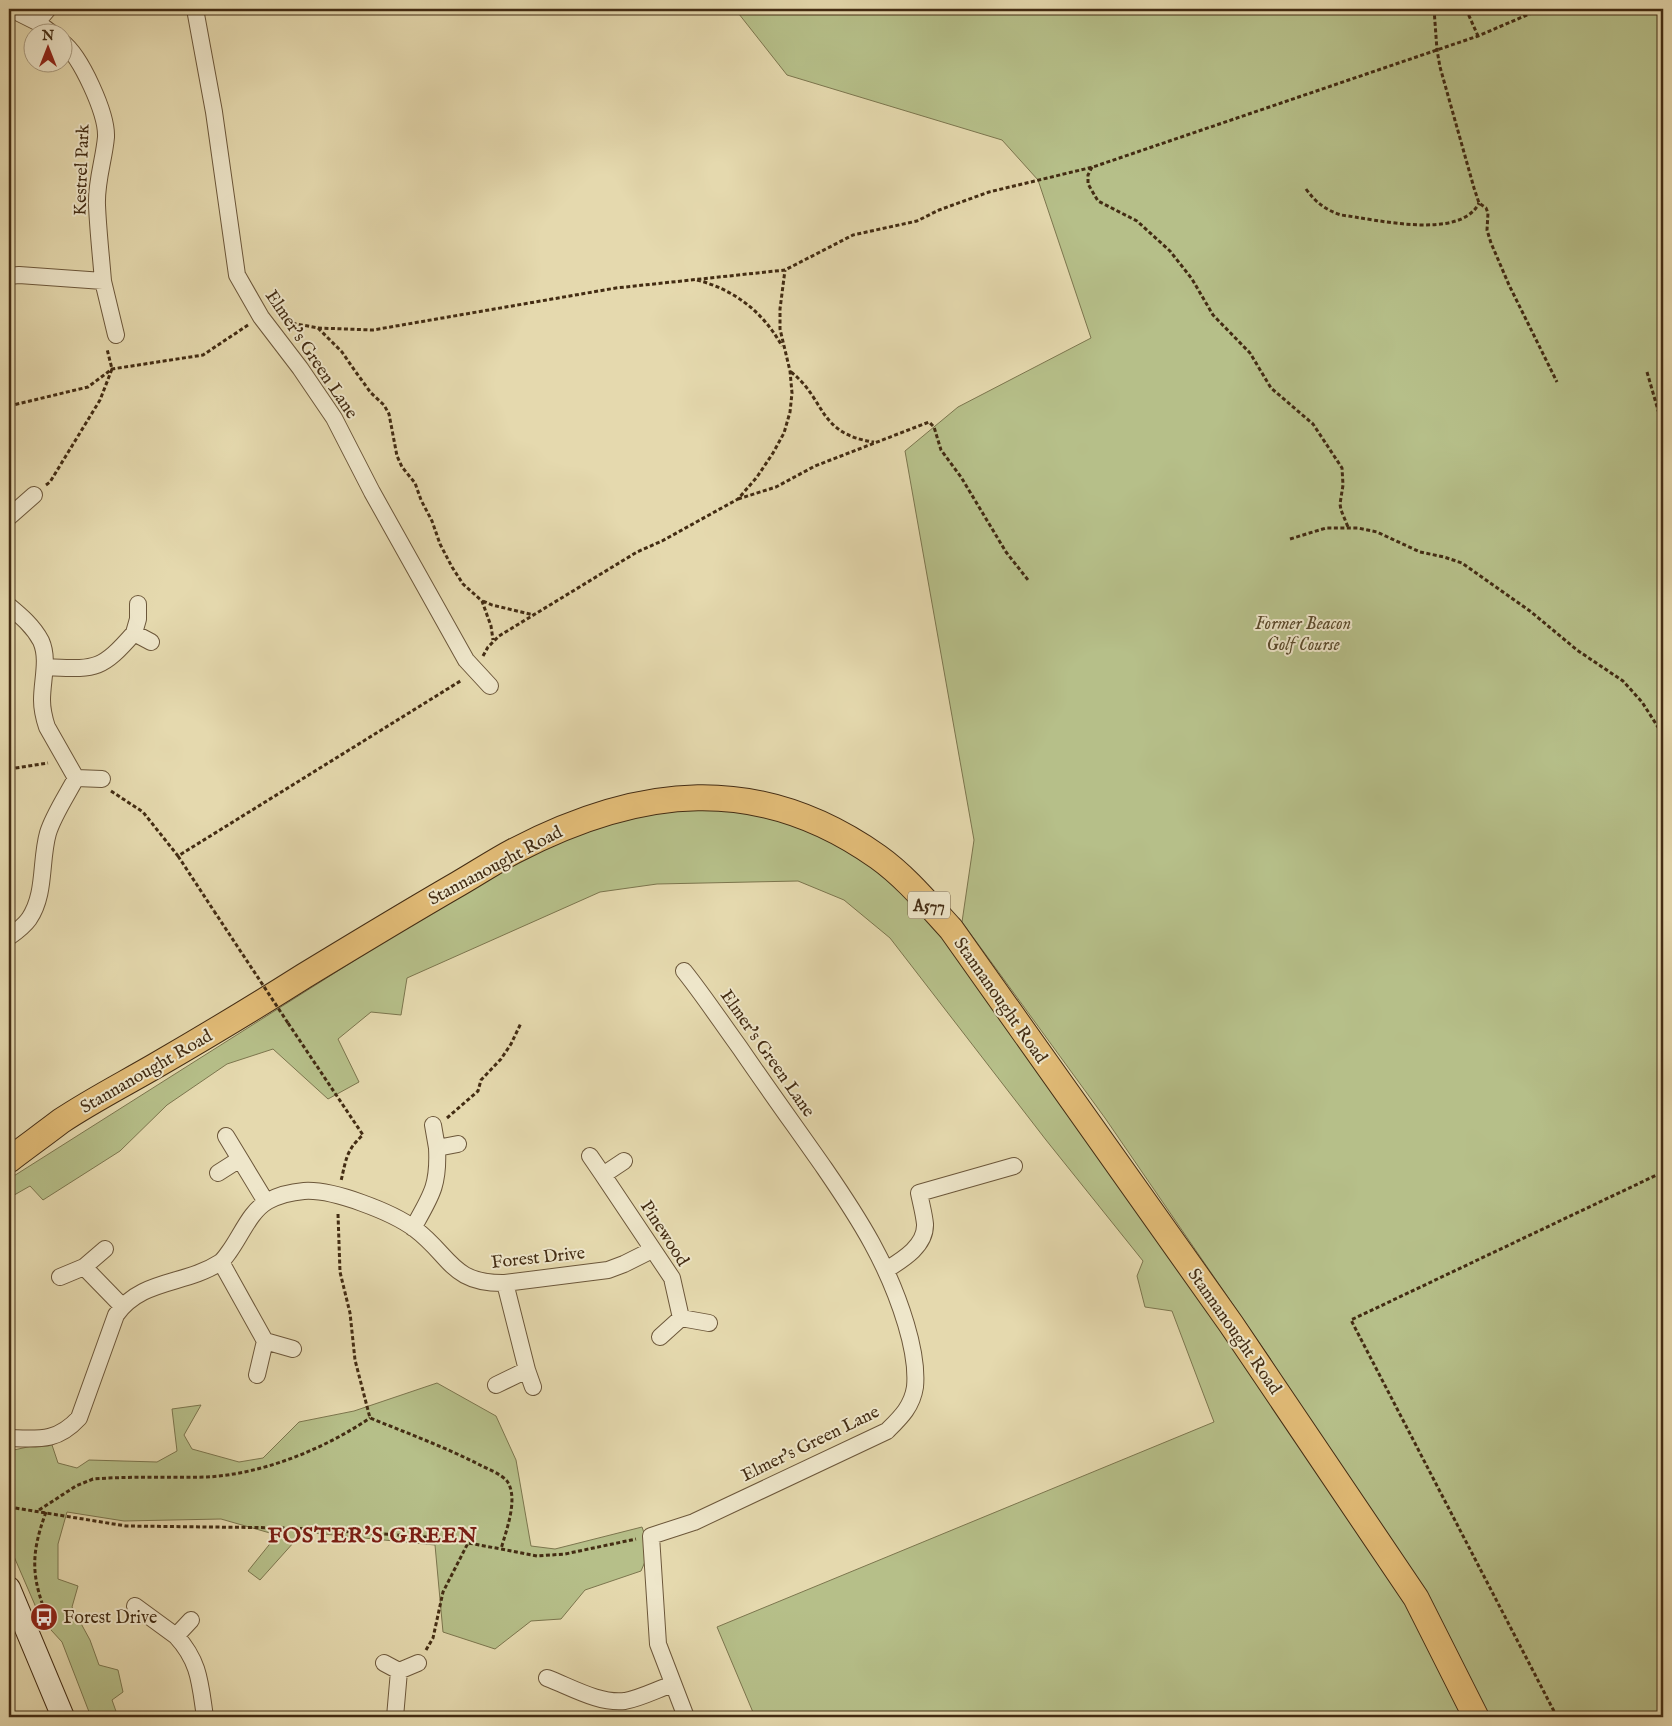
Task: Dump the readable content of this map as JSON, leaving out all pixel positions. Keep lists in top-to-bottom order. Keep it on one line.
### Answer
{"streets":{"main road":["Stannanought Road","A577"],"street":["Kestrel Park","Elmer's Green Lane","Pinewood","Forest Drive"]},"crossings":[["Pinewood","Forest Drive"]],"districts":["FOSTER'S GREEN"],"parks":["Former Beacon Golf Course"],"places":{"bus stop":["Forest Drive"]},"north":"top"}
